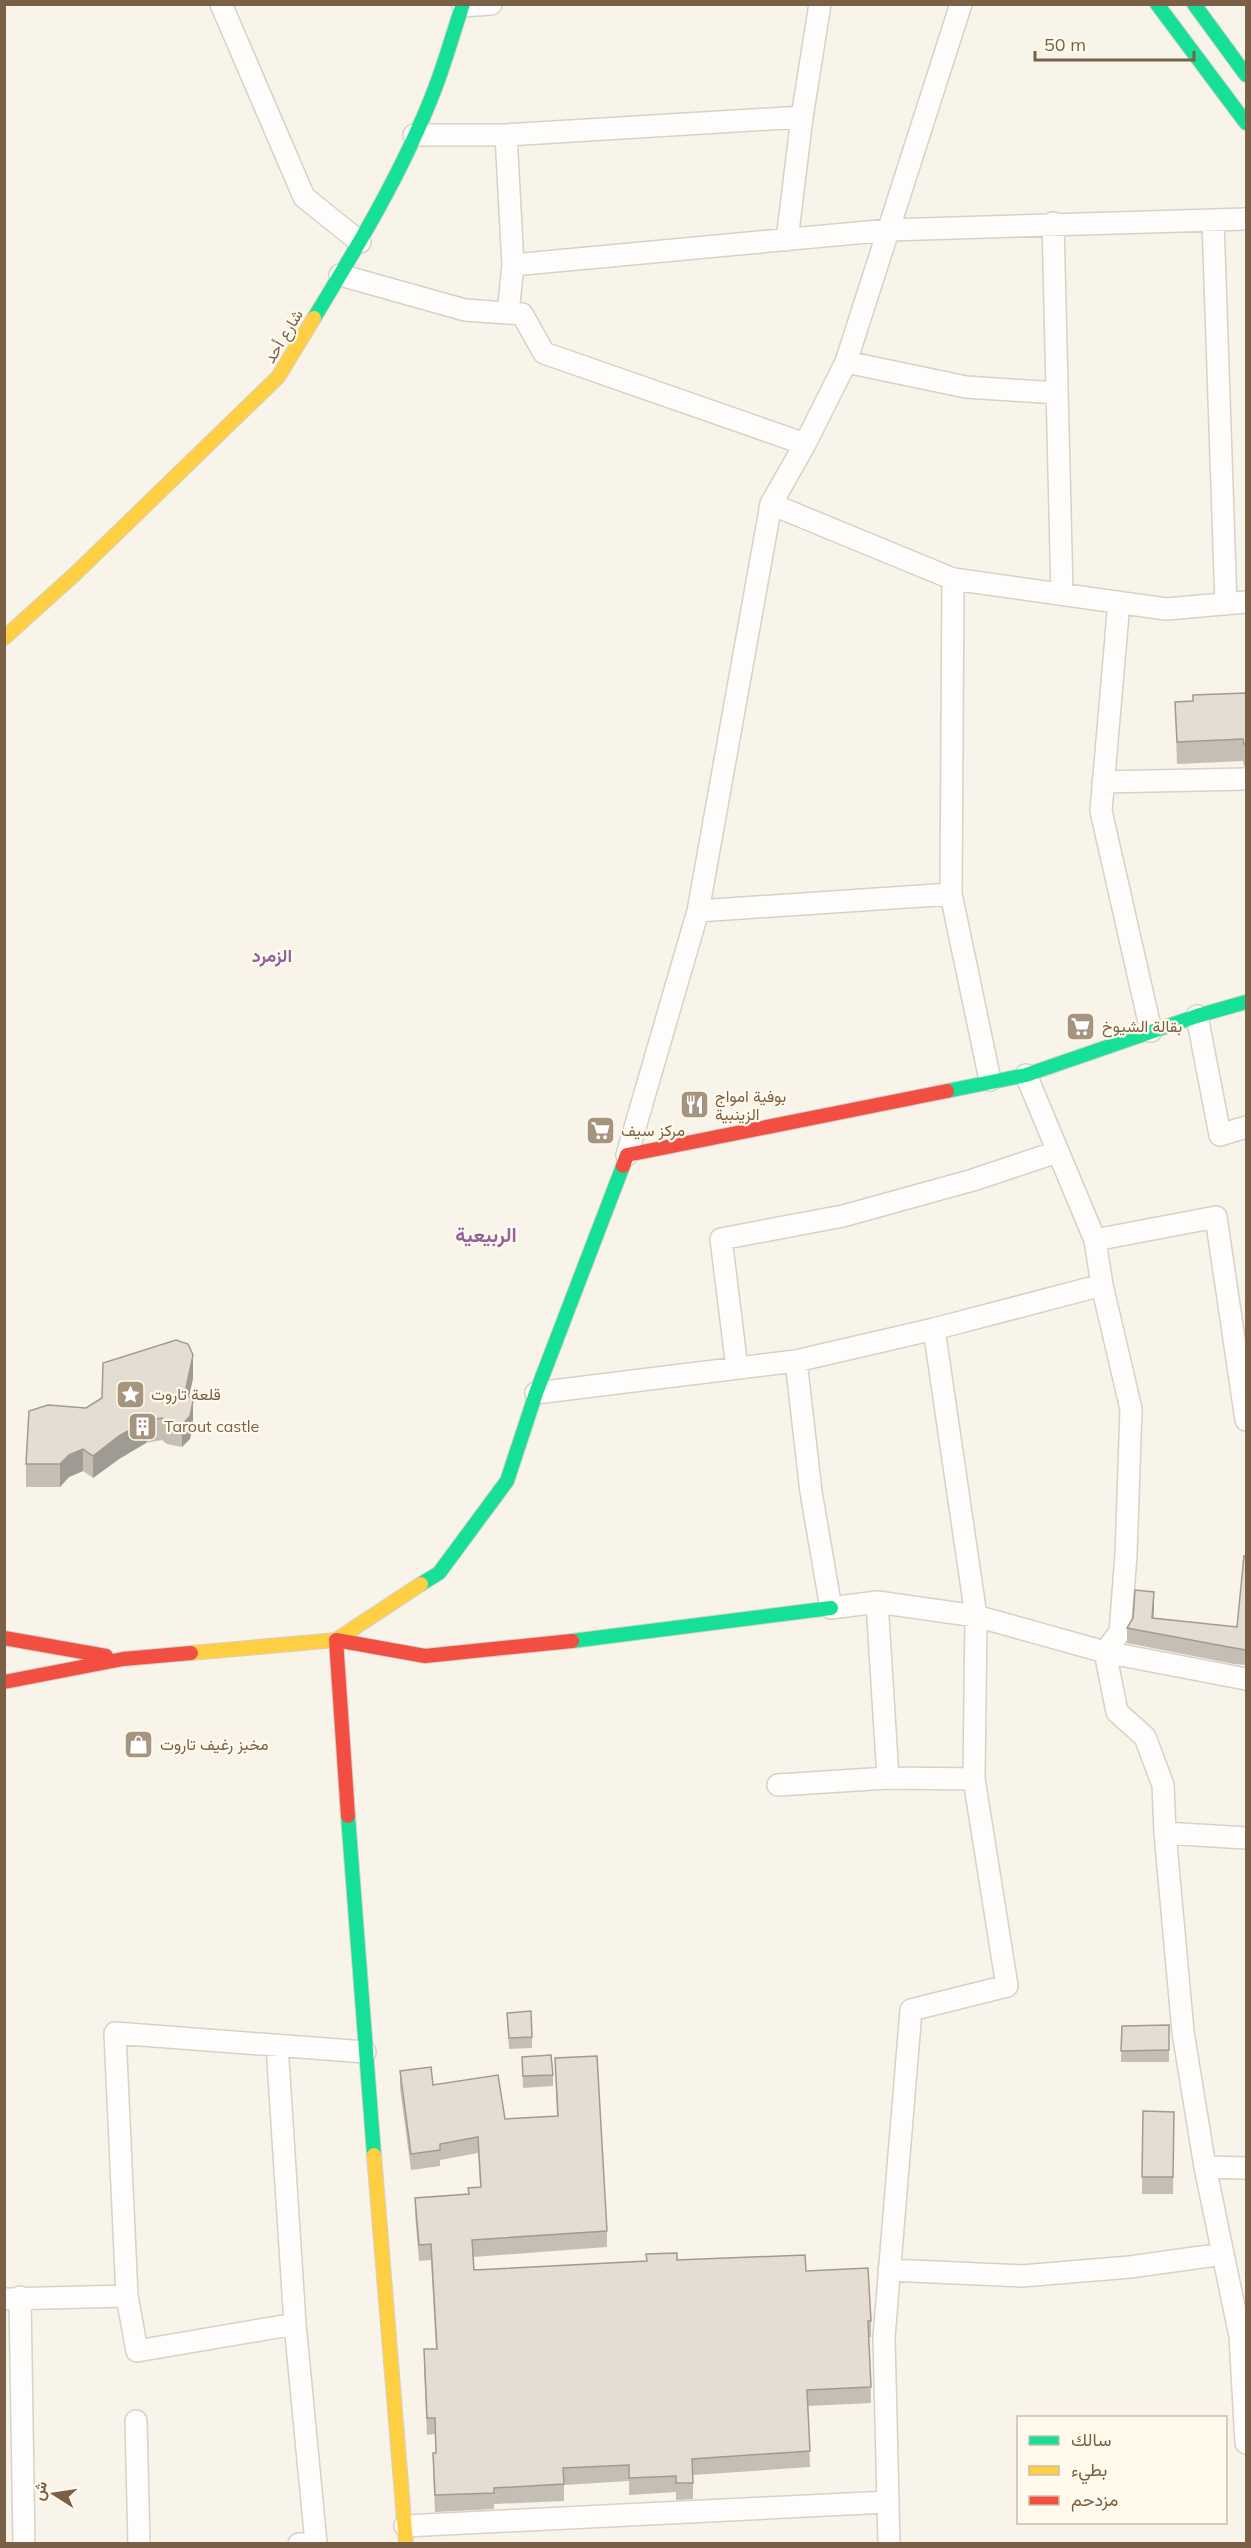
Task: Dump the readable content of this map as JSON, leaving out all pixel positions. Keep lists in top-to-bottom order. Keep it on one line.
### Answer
{"streets":{"street":["شارع أحد"]},"districts":["الزمرد","الربيعية"],"places":{"supermarket":["بقالة الشيوخ","مركز سيف"],"restaurant":["بوفية امواج الزينبية"],"place":["قلعة تاروت"],"building":["Tarout castle"],"shop":["مخبز رغيف تاروت"]},"legend":["سالك","بطيء","مزدحم"],"scale_bar":"50 m","north":"left"}
